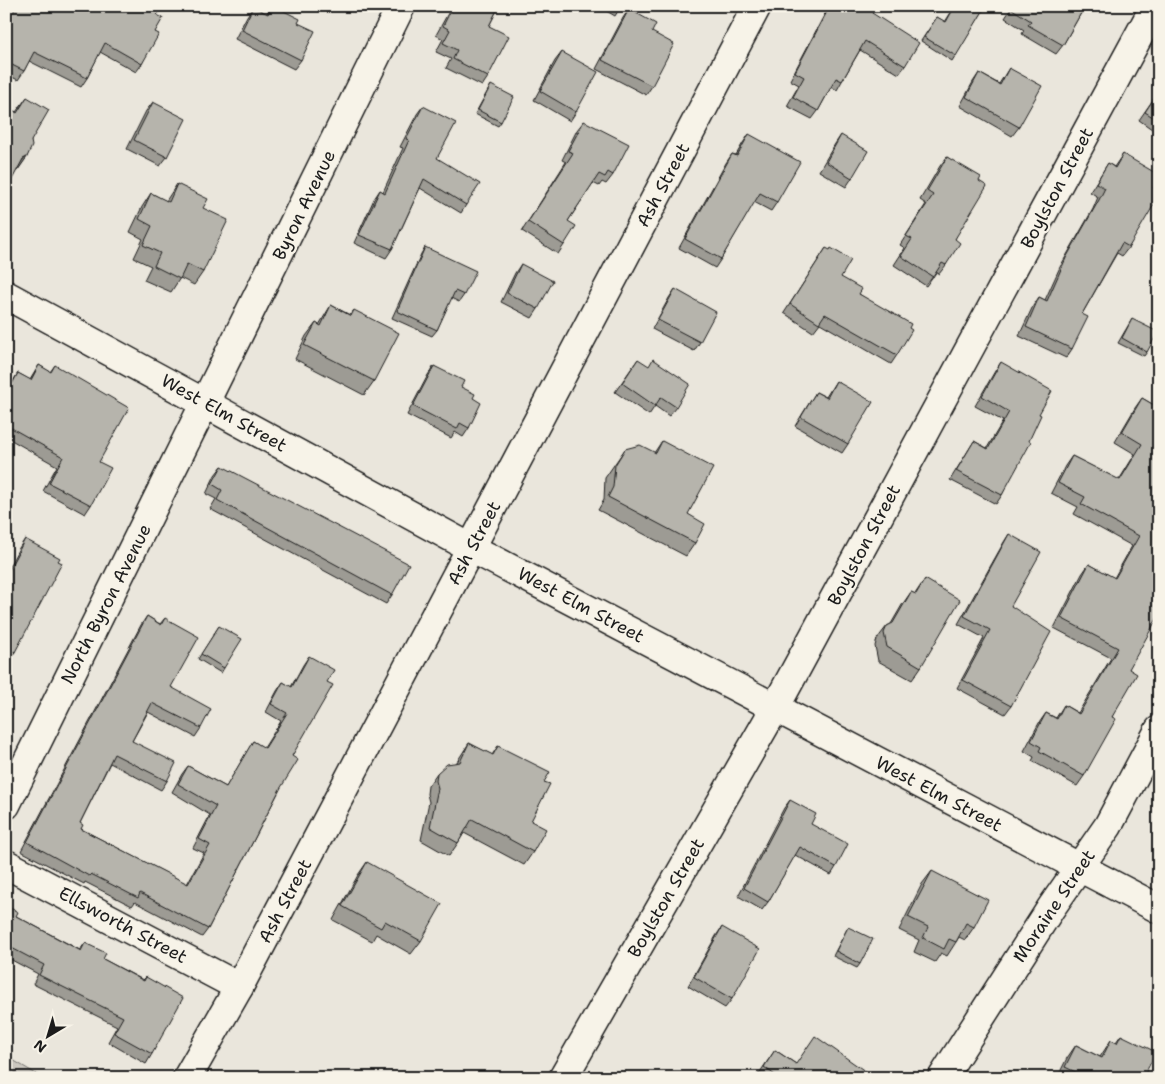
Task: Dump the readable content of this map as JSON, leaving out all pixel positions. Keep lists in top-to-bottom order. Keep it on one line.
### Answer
{"streets":{"street":["Ash Street","Boylston Street","Byron Avenue","West Elm Street","North Byron Avenue","Moraine Street","Ellsworth Street"]},"crossings":[["Ash Street","West Elm Street"],["Ash Street","Ellsworth Street"],["Boylston Street","West Elm Street"],["Byron Avenue","West Elm Street"],["Byron Avenue","North Byron Avenue"],["West Elm Street","North Byron Avenue"],["West Elm Street","Moraine Street"]],"north":"bottom left"}
